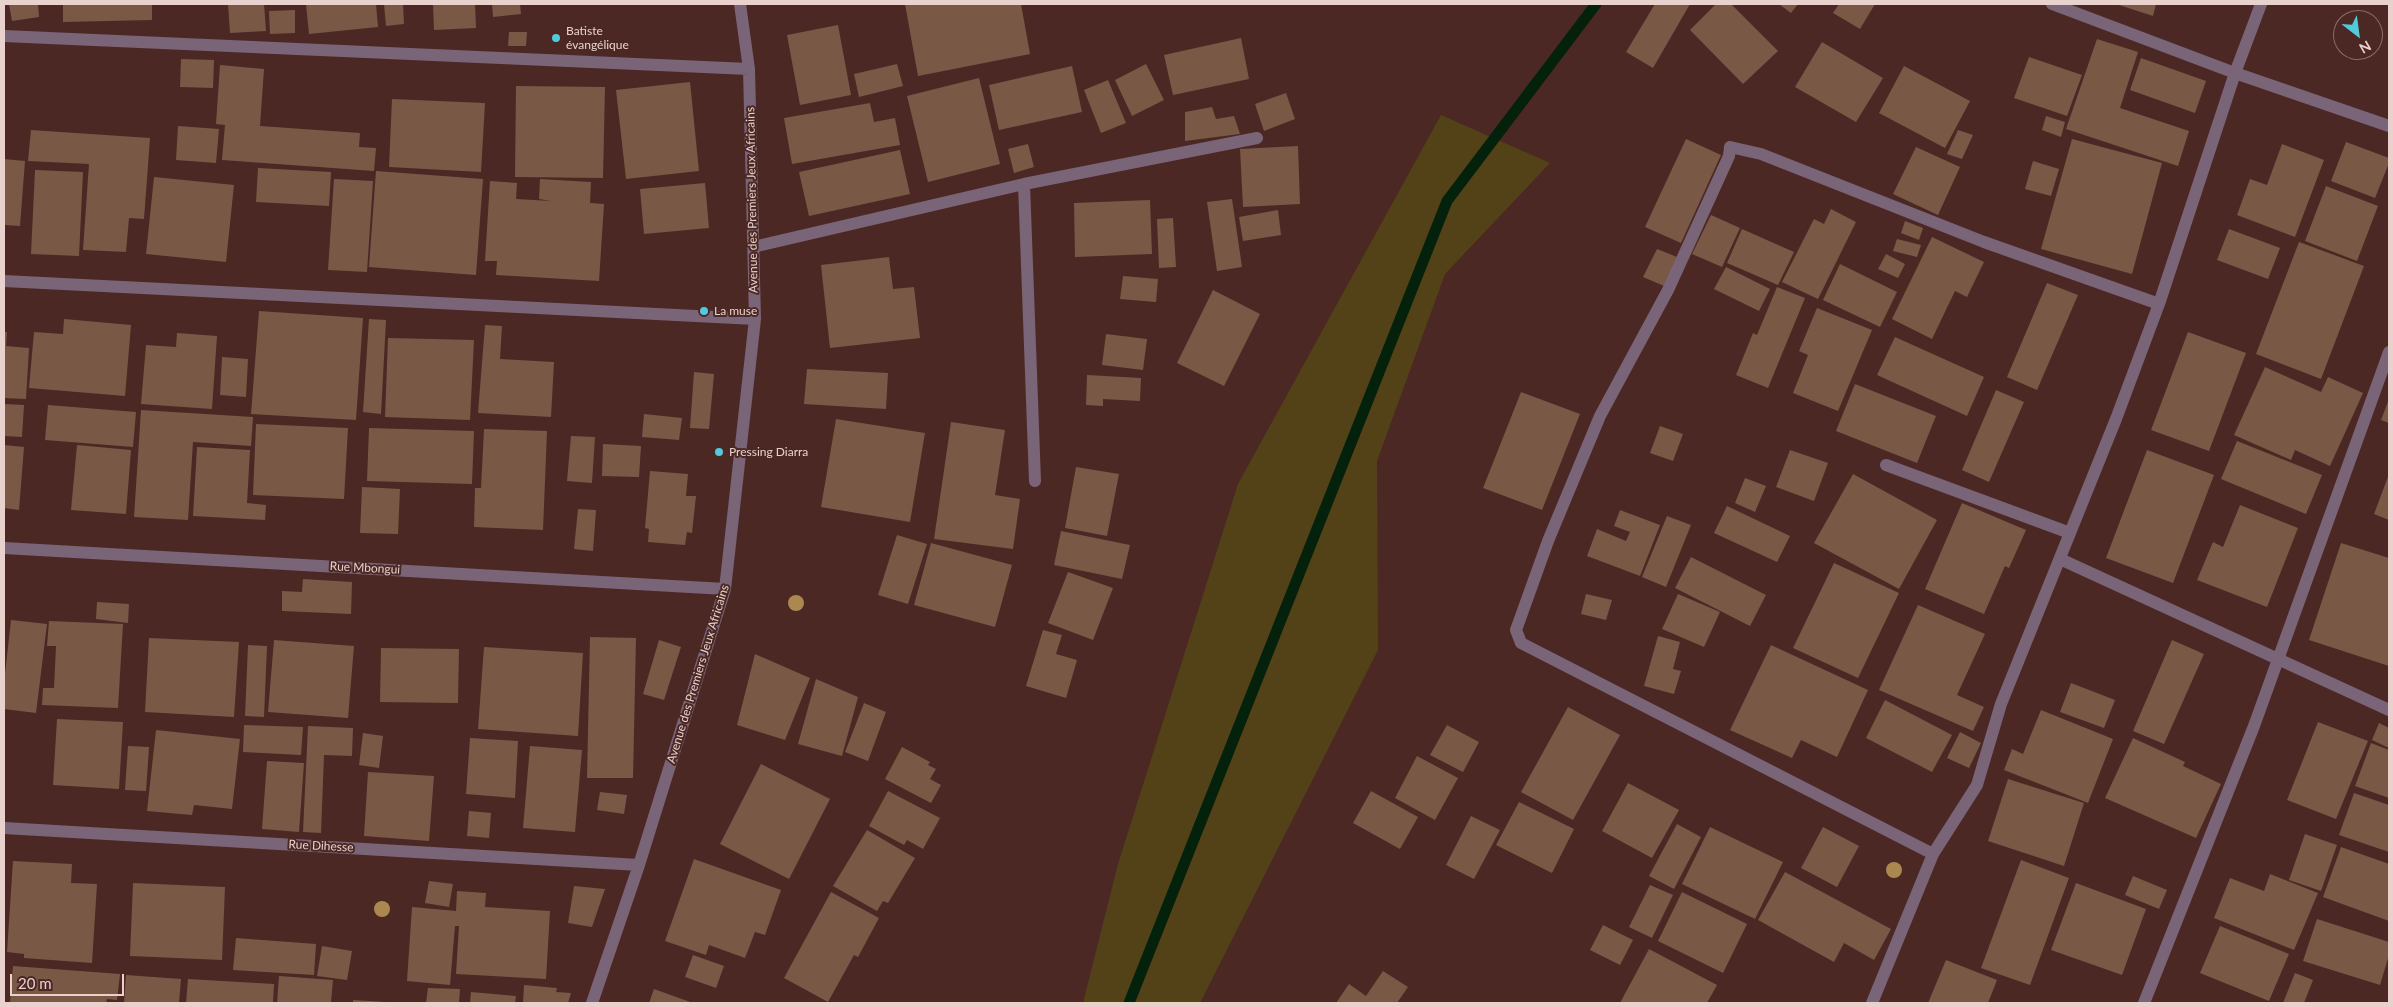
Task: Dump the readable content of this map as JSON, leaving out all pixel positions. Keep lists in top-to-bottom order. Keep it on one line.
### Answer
{"streets":{"street":["Avenue des Premiers Jeux Africains","Rue Mbongui","Rue Dihesse"]},"crossings":[["Avenue des Premiers Jeux Africains","Rue Mbongui"],["Avenue des Premiers Jeux Africains","Rue Dihesse"]],"places":["Batiste évangélique","La muse","Pressing Diarra"],"scale_bar":"20 m","north":"bottom right"}
